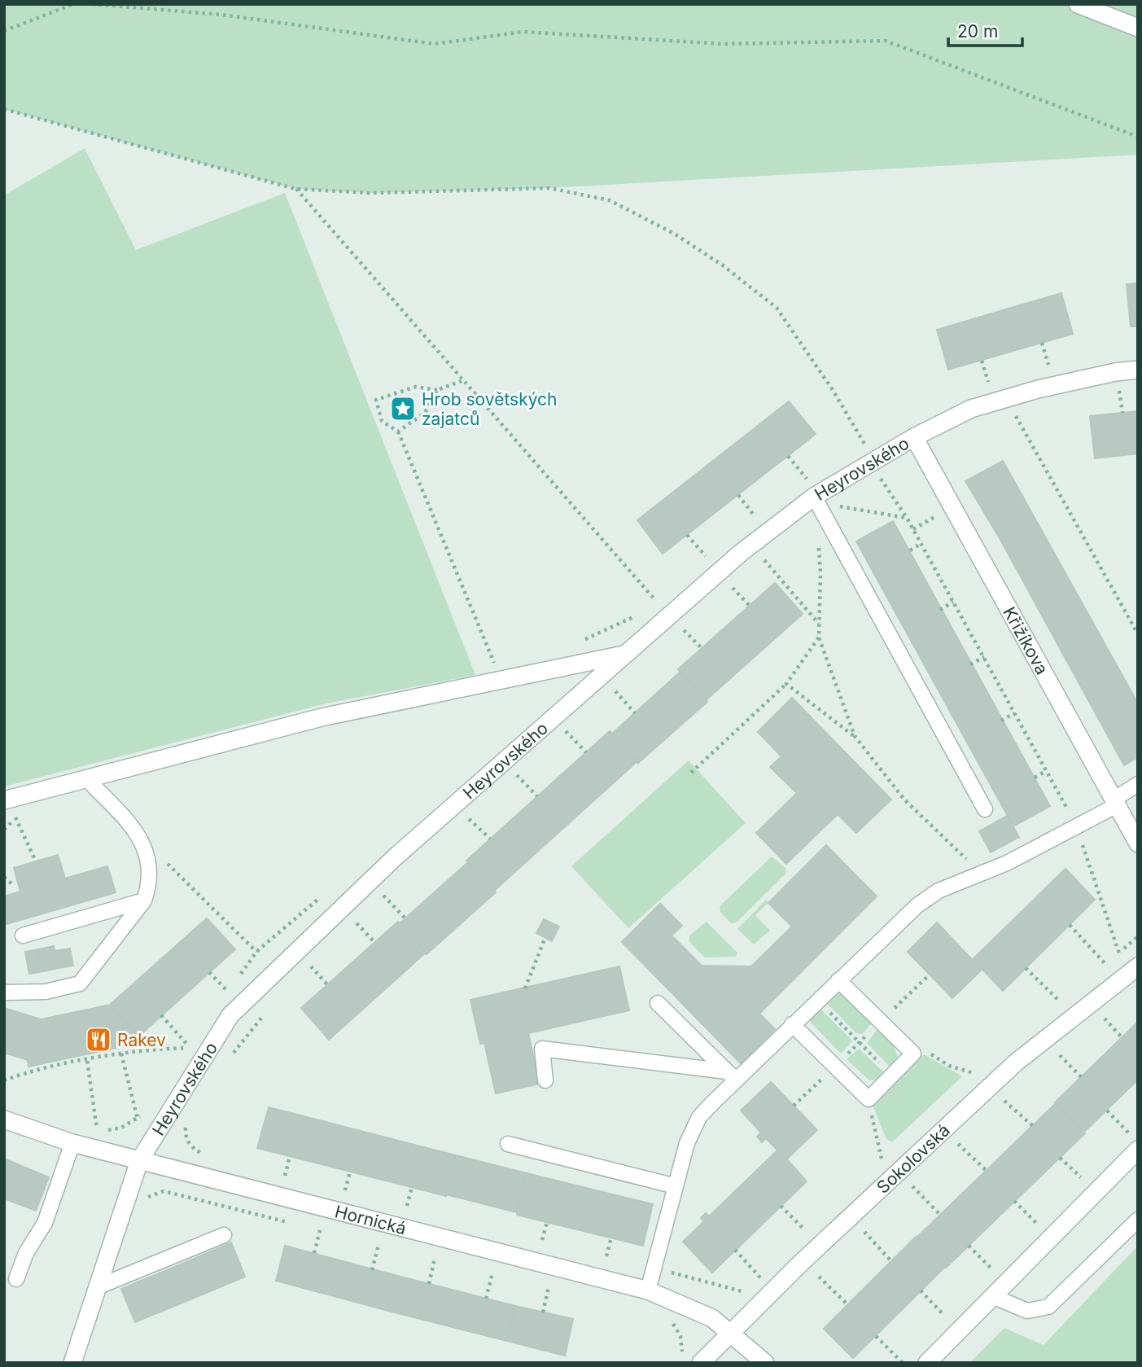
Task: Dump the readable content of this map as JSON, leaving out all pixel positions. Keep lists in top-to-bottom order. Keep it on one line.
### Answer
{"streets":{"street":["Heyrovského","Křižíkova","Sokolovská","Hornická"]},"crossings":[["Heyrovského","Křižíkova"],["Heyrovského","Hornická"],["Sokolovská","Hornická"]],"places":{"place":["Hrob sovětských zajatců"],"restaurant":["Rakev"]},"scale_bar":"20 m"}
